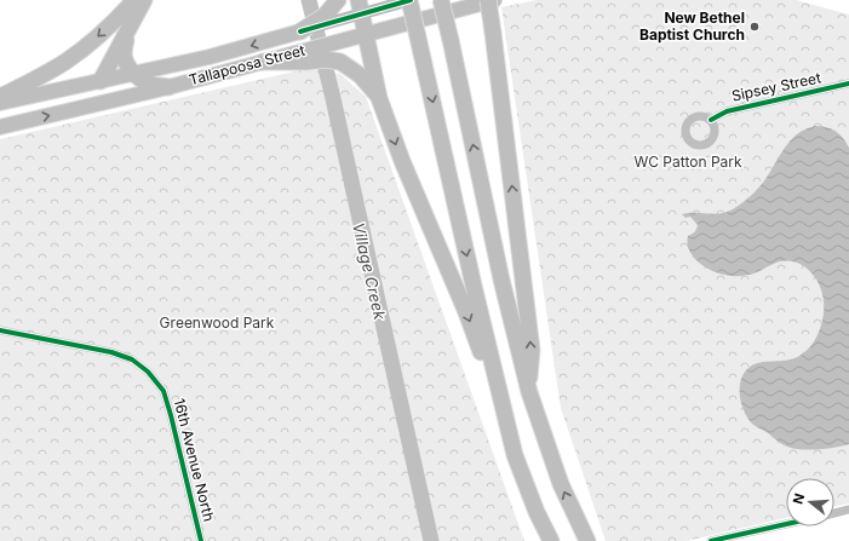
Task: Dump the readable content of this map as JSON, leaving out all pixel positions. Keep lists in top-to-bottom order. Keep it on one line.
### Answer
{"streets":{"main road":["Tallapoosa Street"],"street":["Sipsey Street","16th Avenue North"]},"water":["Village Creek"],"parks":["WC Patton Park","Greenwood Park"],"places":["New Bethel Baptist Church"],"north":"left"}
